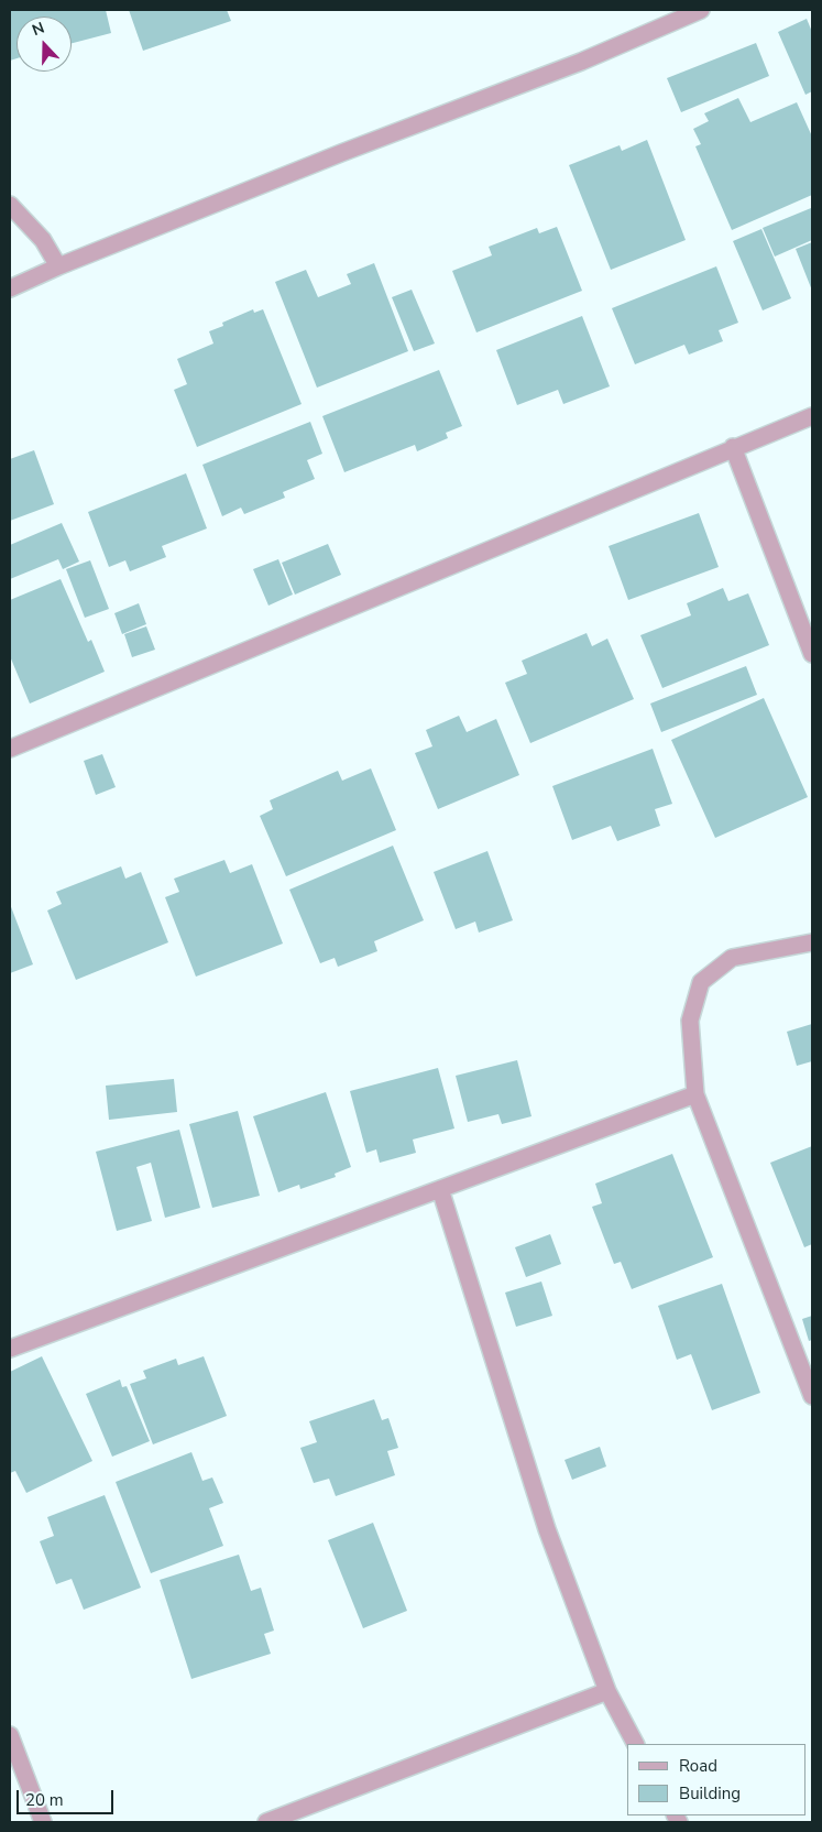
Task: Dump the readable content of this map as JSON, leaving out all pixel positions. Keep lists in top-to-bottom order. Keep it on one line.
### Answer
{"legend":["Road","Building"],"scale_bar":"20 m","north":"top"}
